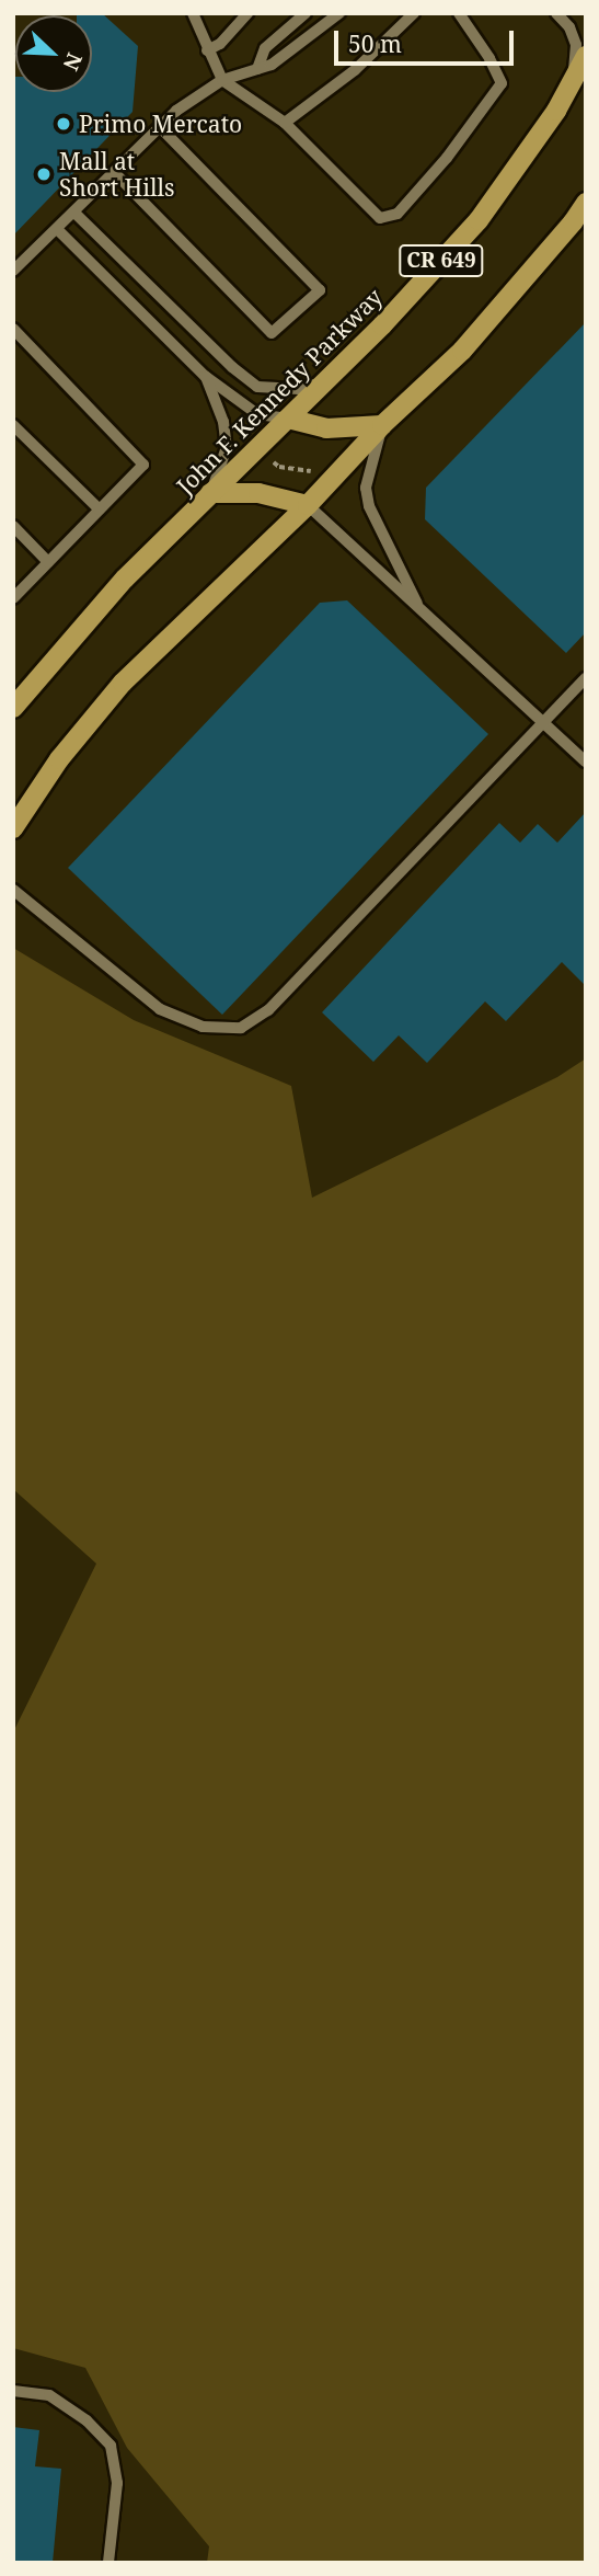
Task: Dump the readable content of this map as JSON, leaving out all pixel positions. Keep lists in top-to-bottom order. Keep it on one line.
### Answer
{"streets":{"main road":["CR 649","John F. Kennedy Parkway"]},"places":["Primo Mercato","Mall at Short Hills"],"scale_bar":"50 m","north":"bottom right"}
